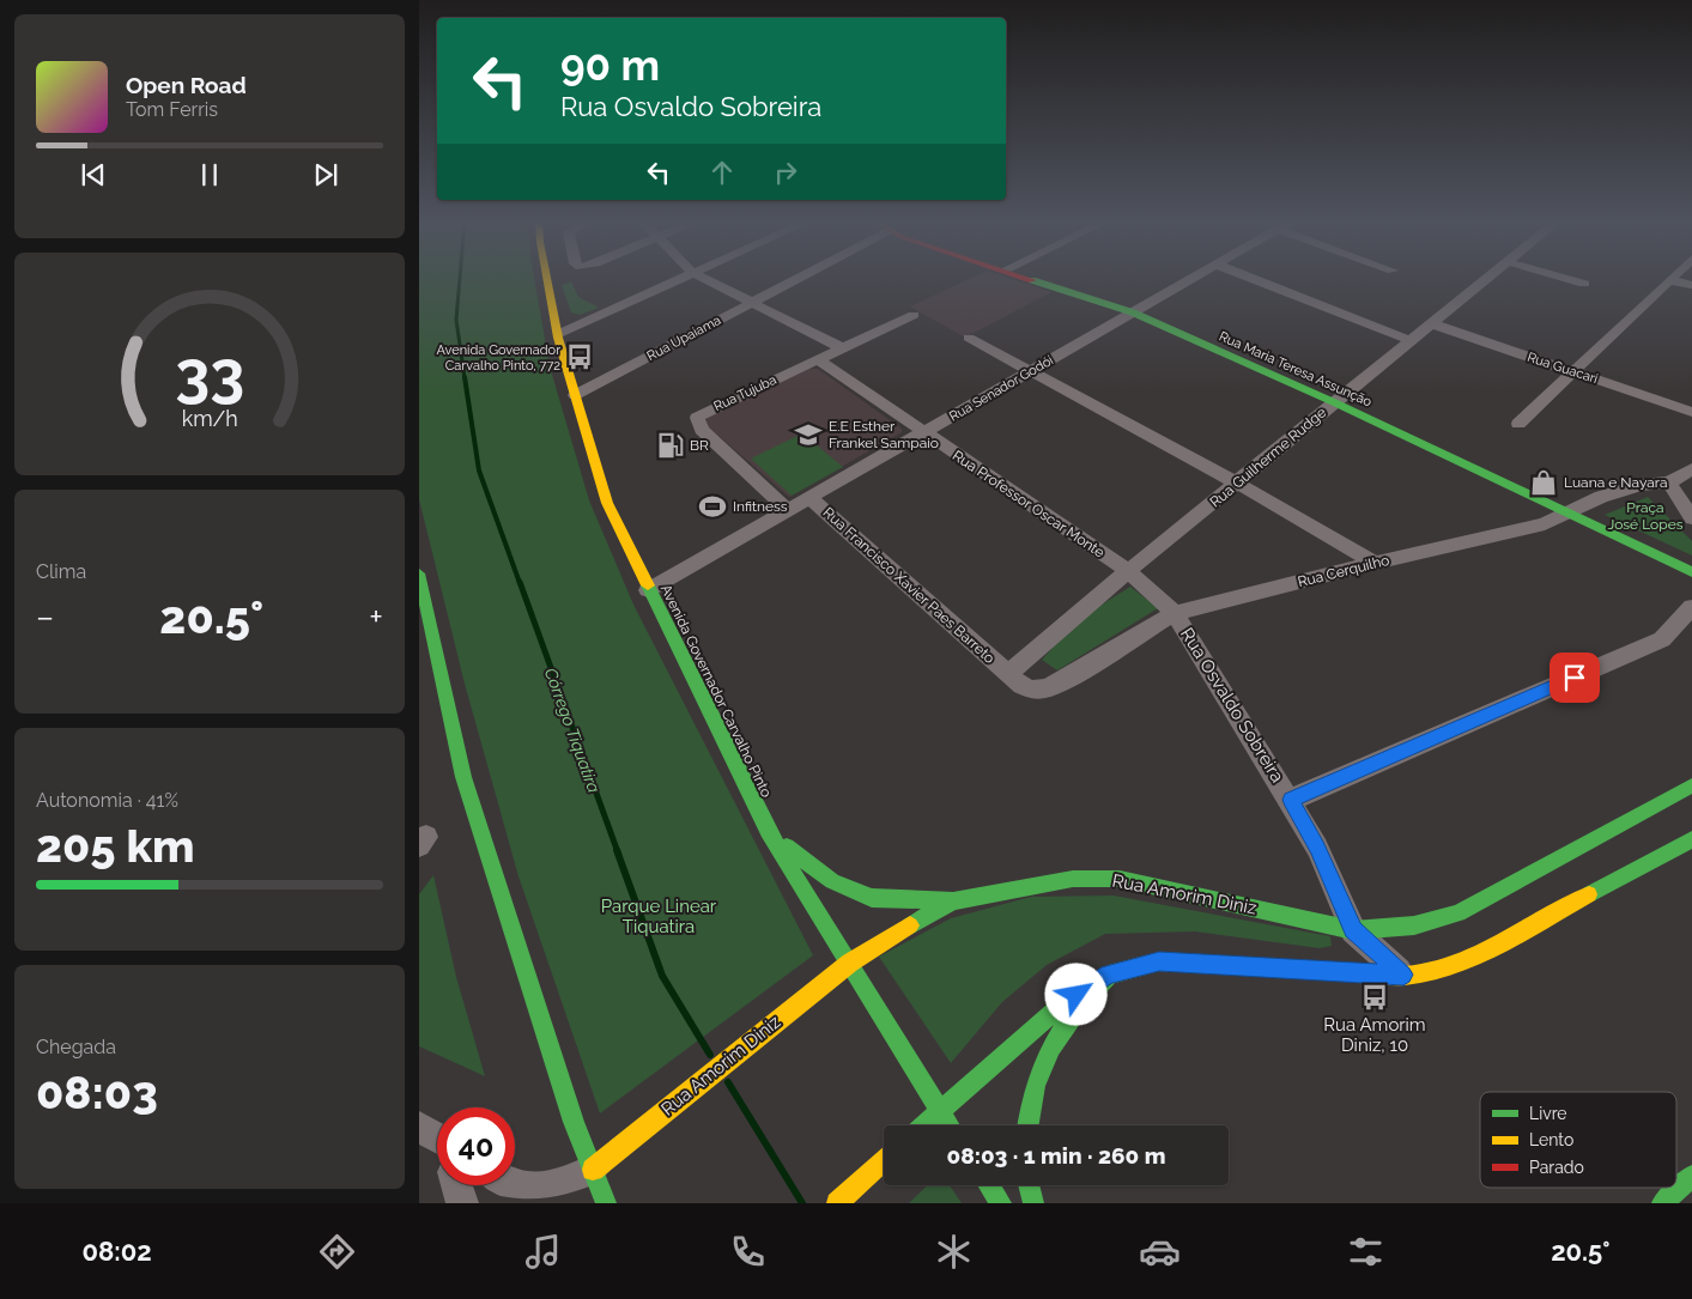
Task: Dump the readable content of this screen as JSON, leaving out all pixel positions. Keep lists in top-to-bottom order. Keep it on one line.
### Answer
{"streets":{"street":["Rua Upaiama","Rua Guacari","Rua Maria Teresa Assunção","Rua Senador Godói","Rua Tujuba","Rua Guilherme Rudge","Rua Professor Oscar Monte","Rua Cerquilho","Rua Francisco Xavier Paes Barreto","Avenida Governador Carvalho Pinto","Rua Osvaldo Sobreira","Rua Amorim Diniz"]},"crossings":[["Rua Upaiama","Avenida Governador Carvalho Pinto"],["Rua Guacari","Rua Guilherme Rudge"],["Rua Maria Teresa Assunção","Rua Senador Godói"],["Rua Maria Teresa Assunção","Rua Guilherme Rudge"],["Rua Maria Teresa Assunção","Rua Cerquilho"],["Rua Senador Godói","Rua Tujuba"],["Rua Senador Godói","Rua Professor Oscar Monte"],["Rua Senador Godói","Rua Francisco Xavier Paes Barreto"],["Rua Senador Godói","Avenida Governador Carvalho Pinto"],["Rua Tujuba","Rua Professor Oscar Monte"],["Rua Guilherme Rudge","Rua Professor Oscar Monte"],["Rua Guilherme Rudge","Rua Cerquilho"],["Rua Guilherme Rudge","Rua Francisco Xavier Paes Barreto"],["Rua Professor Oscar Monte","Rua Cerquilho"],["Rua Professor Oscar Monte","Rua Osvaldo Sobreira"],["Rua Cerquilho","Rua Francisco Xavier Paes Barreto"],["Rua Cerquilho","Rua Osvaldo Sobreira"],["Avenida Governador Carvalho Pinto","Rua Amorim Diniz"],["Rua Osvaldo Sobreira","Rua Amorim Diniz"]],"water":["Córrego Tiquatira"],"parks":["Praça José Lopes","Parque Linear Tiquatira"],"places":{"bus stop":["Avenida Governador Carvalho Pinto, 772","Rua Amorim Diniz, 10"],"school or university":["E.E Esther Frankel Sampaio"],"fuel station":["BR"],"shop":["Luana e Nayara"],"sports":["Infitness"]},"legend":["Livre","Lento","Parado"],"page":{"turn":["90 m","Rua Osvaldo Sobreira"],"song":["Open Road","Tom Ferris"],"tile":["Clima",["Autonomia · 41%","205 km"],["Chegada","08:03"]],"heat":["−","20.5°","+"],"limit":"40","trip":"08:03 · 1 min · 260 m","tabs":["08:02","20.5°"],"gauge":["33","km/h"]}}
